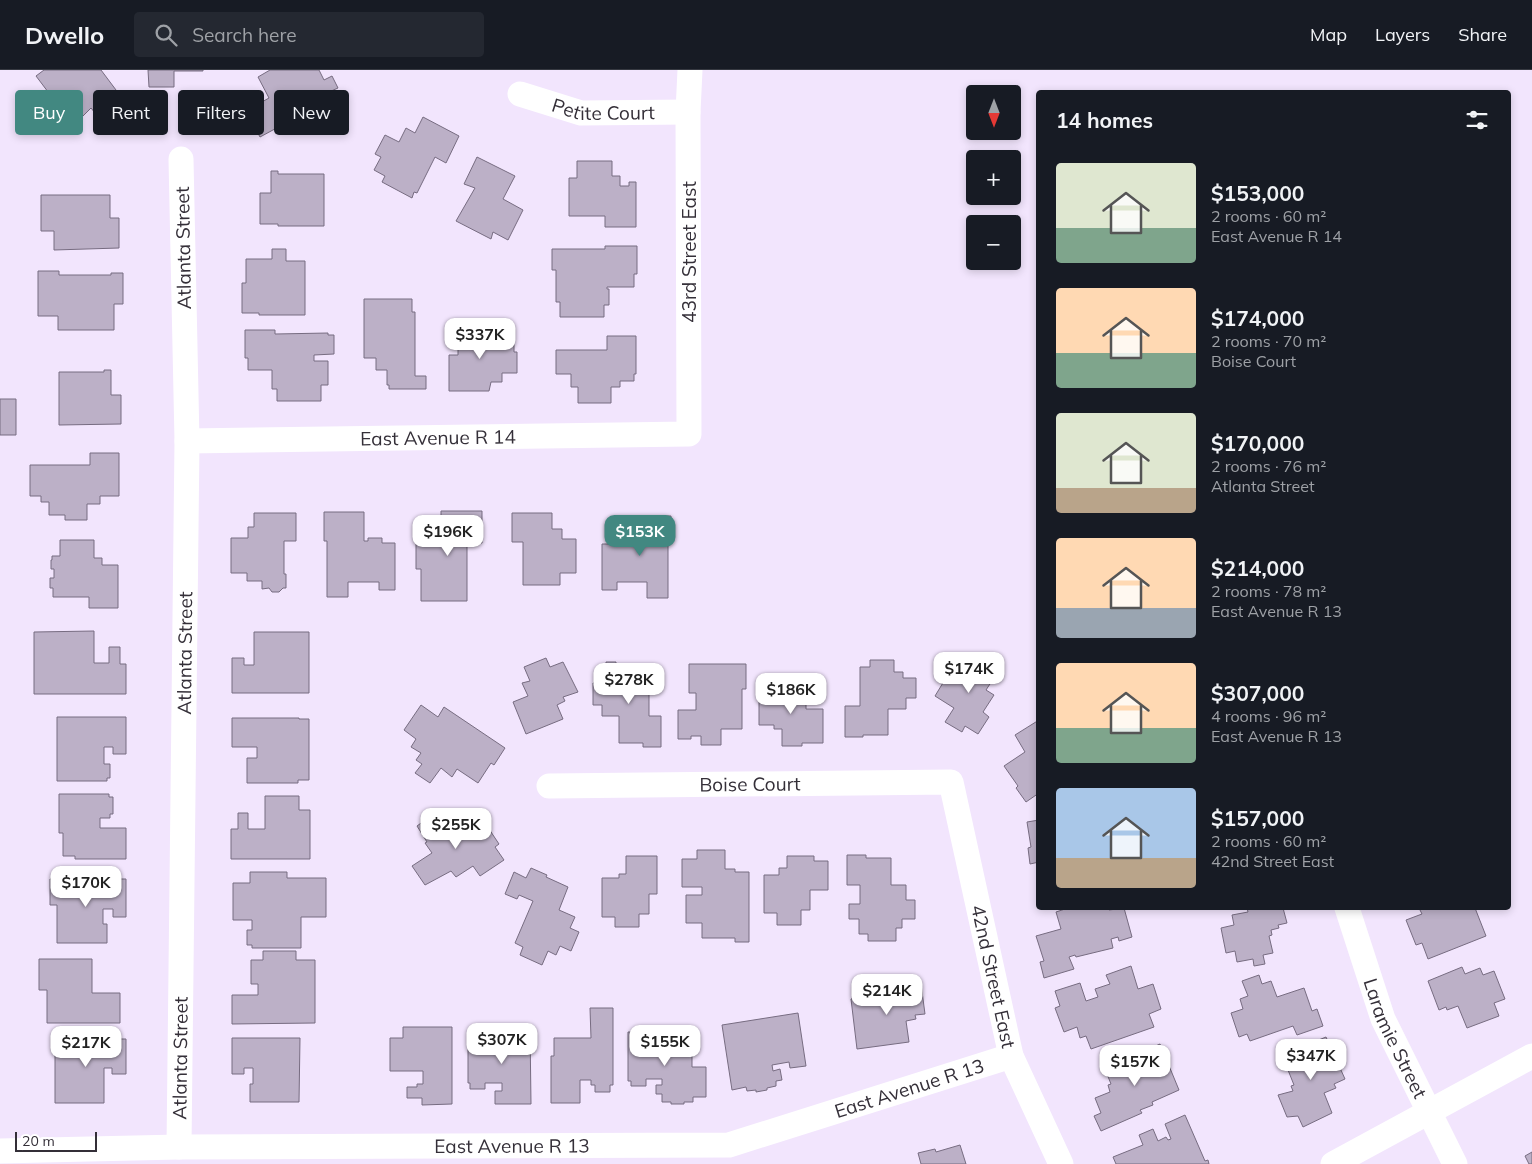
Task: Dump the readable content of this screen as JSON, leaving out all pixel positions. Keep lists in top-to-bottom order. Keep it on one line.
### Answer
{"streets":{"street":["Petite Court","Atlanta Street","43rd Street East","East Avenue R 14","Boise Court","42nd Street East","Laramie Street","East Avenue R 13"]},"crossings":[["Petite Court","43rd Street East"],["Atlanta Street","East Avenue R 14"],["Atlanta Street","East Avenue R 13"],["43rd Street East","East Avenue R 14"],["Boise Court","42nd Street East"],["42nd Street East","East Avenue R 13"]],"scale_bar":"20 m","north":"bottom","page":{"header":"Dwello","search":"Search here","nav":["Map","Layers","Share"],"map_buttons":["+","−"],"chip":["Buy","Rent","Filters","New"],"heading":"14 homes","list":[{"name":"$153,000","note":"2 rooms · 60 m² · East Avenue R 14"},{"name":"$174,000","note":"2 rooms · 70 m² · Boise Court"},{"name":"$170,000","note":"2 rooms · 76 m² · Atlanta Street"},{"name":"$214,000","note":"2 rooms · 78 m² · East Avenue R 13"},{"name":"$307,000","note":"4 rooms · 96 m² · East Avenue R 13"},{"name":"$157,000","note":"2 rooms · 60 m² · 42nd Street East"}],"price":["$337K","$196K","$153K","$174K","$278K","$186K","$255K","$170K","$214K","$307K","$155K","$217K","$347K","$157K"],"scale":"20 m"}}
